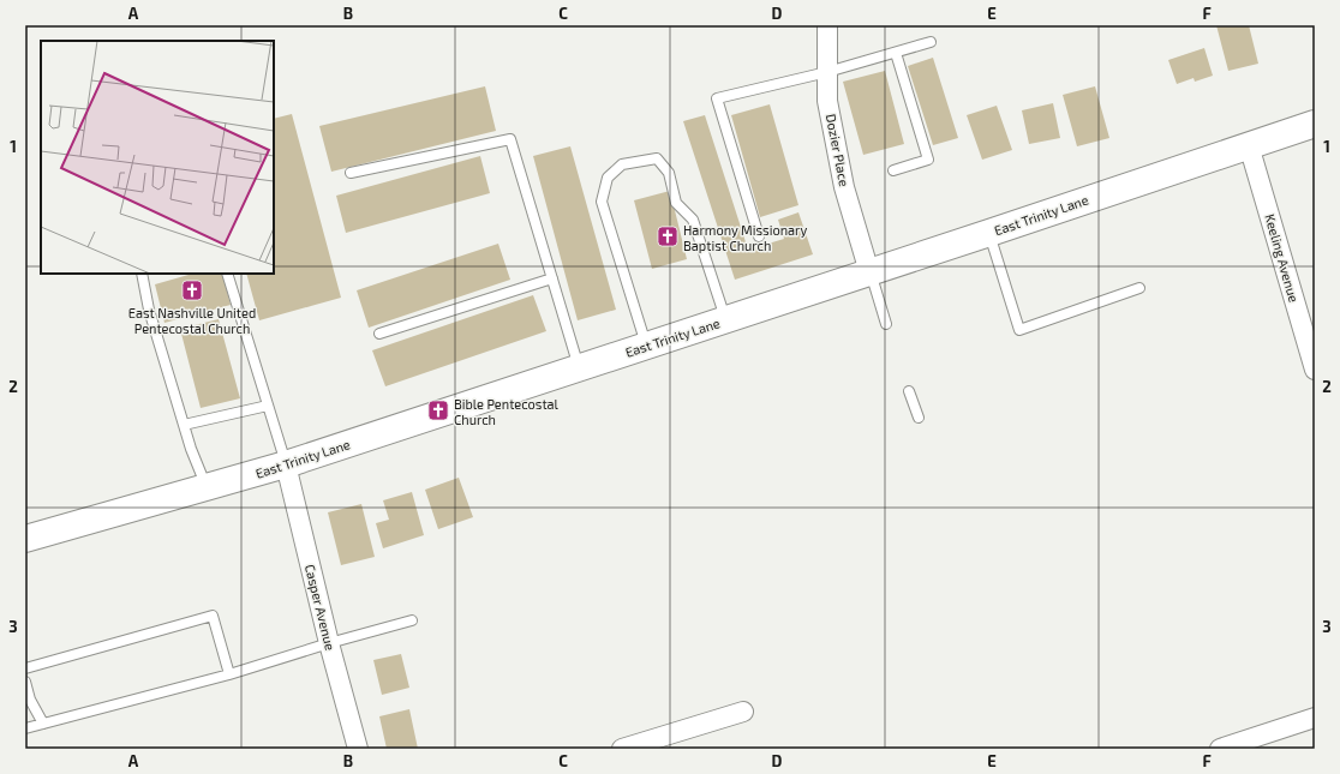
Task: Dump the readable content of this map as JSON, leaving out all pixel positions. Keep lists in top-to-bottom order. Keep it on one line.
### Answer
{"streets":{"main road":["East Trinity Lane"],"street":["Dozier Place","Keeling Avenue","Casper Avenue"]},"crossings":[["Dozier Place","East Trinity Lane"],["East Trinity Lane","Keeling Avenue"],["East Trinity Lane","Casper Avenue"]],"places":{"church":["Harmony Missionary Baptist Church","East Nashville United Pentecostal Church","Bible Pentecostal Church"]},"grid":{"columns":["A","B","C","D","E","F"],"rows":["1","2","3"]}}
